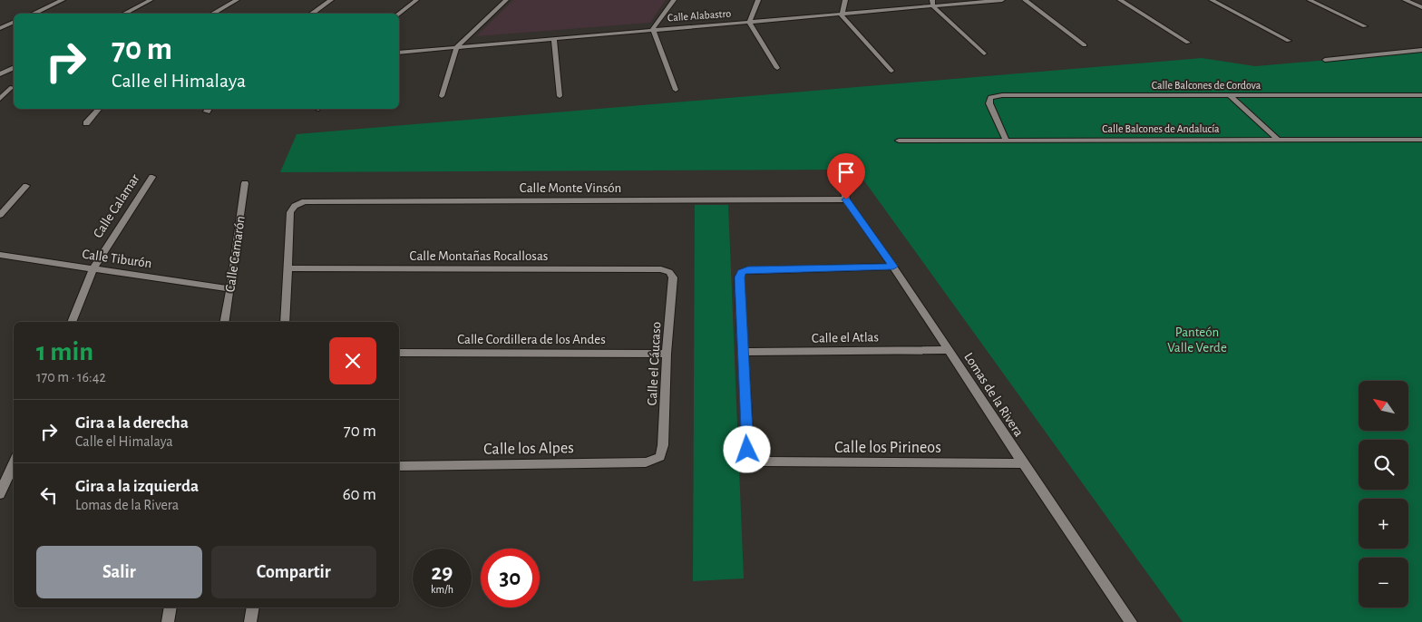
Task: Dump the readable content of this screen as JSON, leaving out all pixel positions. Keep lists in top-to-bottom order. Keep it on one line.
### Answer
{"streets":{"street":["Calle Alabastro","Calle Balcones de Cordova","Calle Balcones de Andalucía","Calle Monte Vinsón","Calle Calamar","Calle Camarón","Calle Montañas Rocallosas","Calle Tiburón","Calle el Atlas","Calle Cordillera de los Andes","Calle el Cáucaso","Lomas de la Rivera","Calle los Pirineos","Calle los Alpes"]},"crossings":[["Calle Balcones de Cordova","Calle Balcones de Andalucía"],["Calle Monte Vinsón","Calle Montañas Rocallosas"],["Calle Monte Vinsón","Lomas de la Rivera"],["Calle Calamar","Calle Tiburón"],["Calle Camarón","Calle Tiburón"],["Calle Montañas Rocallosas","Calle el Cáucaso"],["Calle el Atlas","Lomas de la Rivera"],["Calle el Atlas","Calle los Pirineos"],["Calle Cordillera de los Andes","Calle el Cáucaso"],["Calle el Cáucaso","Calle los Alpes"],["Lomas de la Rivera","Calle los Pirineos"]],"parks":["Panteón Valle Verde"],"north":"top left","page":{"turn":["70 m","Calle el Himalaya"],"heading":["1 min","170 m · 16:42"],"map_buttons":["+","−"],"list":[{"name":"Gira a la derecha","note":"Calle el Himalaya","value":"70 m"},{"name":"Gira a la izquierda","note":"Lomas de la Rivera","value":"60 m"}],"buttons":["Salir","Compartir"],"speed":"29 km/h","limit":"30"}}
